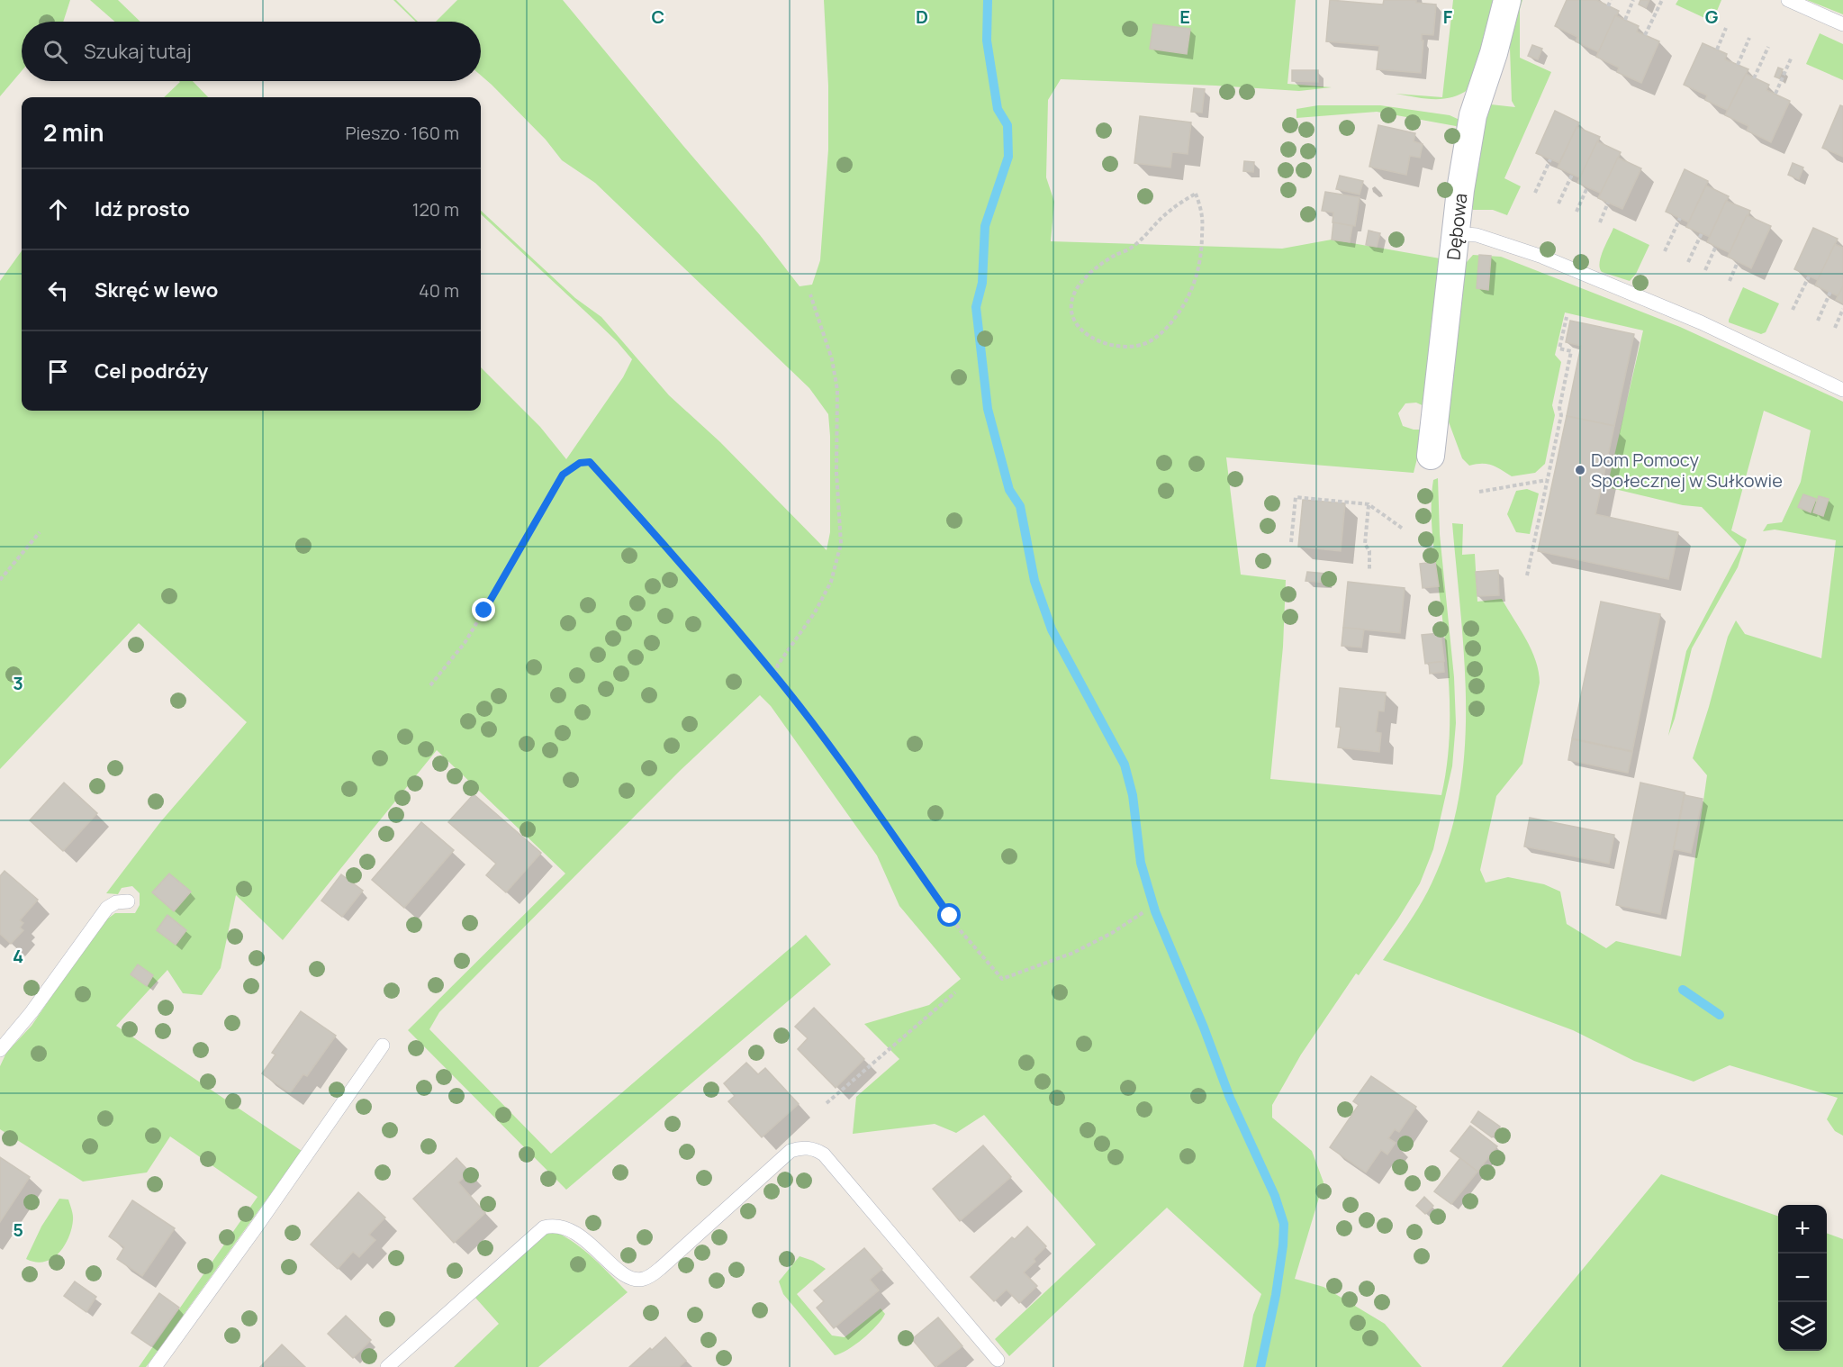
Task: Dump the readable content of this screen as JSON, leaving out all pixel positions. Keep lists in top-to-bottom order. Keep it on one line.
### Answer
{"streets":{"street":["Dębowa"]},"places":["Dom Pomocy Społecznej w Sułkowie"],"page":{"search":"Szukaj tutaj","heading":["2 min","Pieszo · 160 m"],"list":[["Idź prosto","120 m"],["Skręć w lewo","40 m"],"Cel podróży"],"map_buttons":["+","−"]},"grid":{"columns":["C","D","E","F","G"],"rows":["3","4","5"]}}
